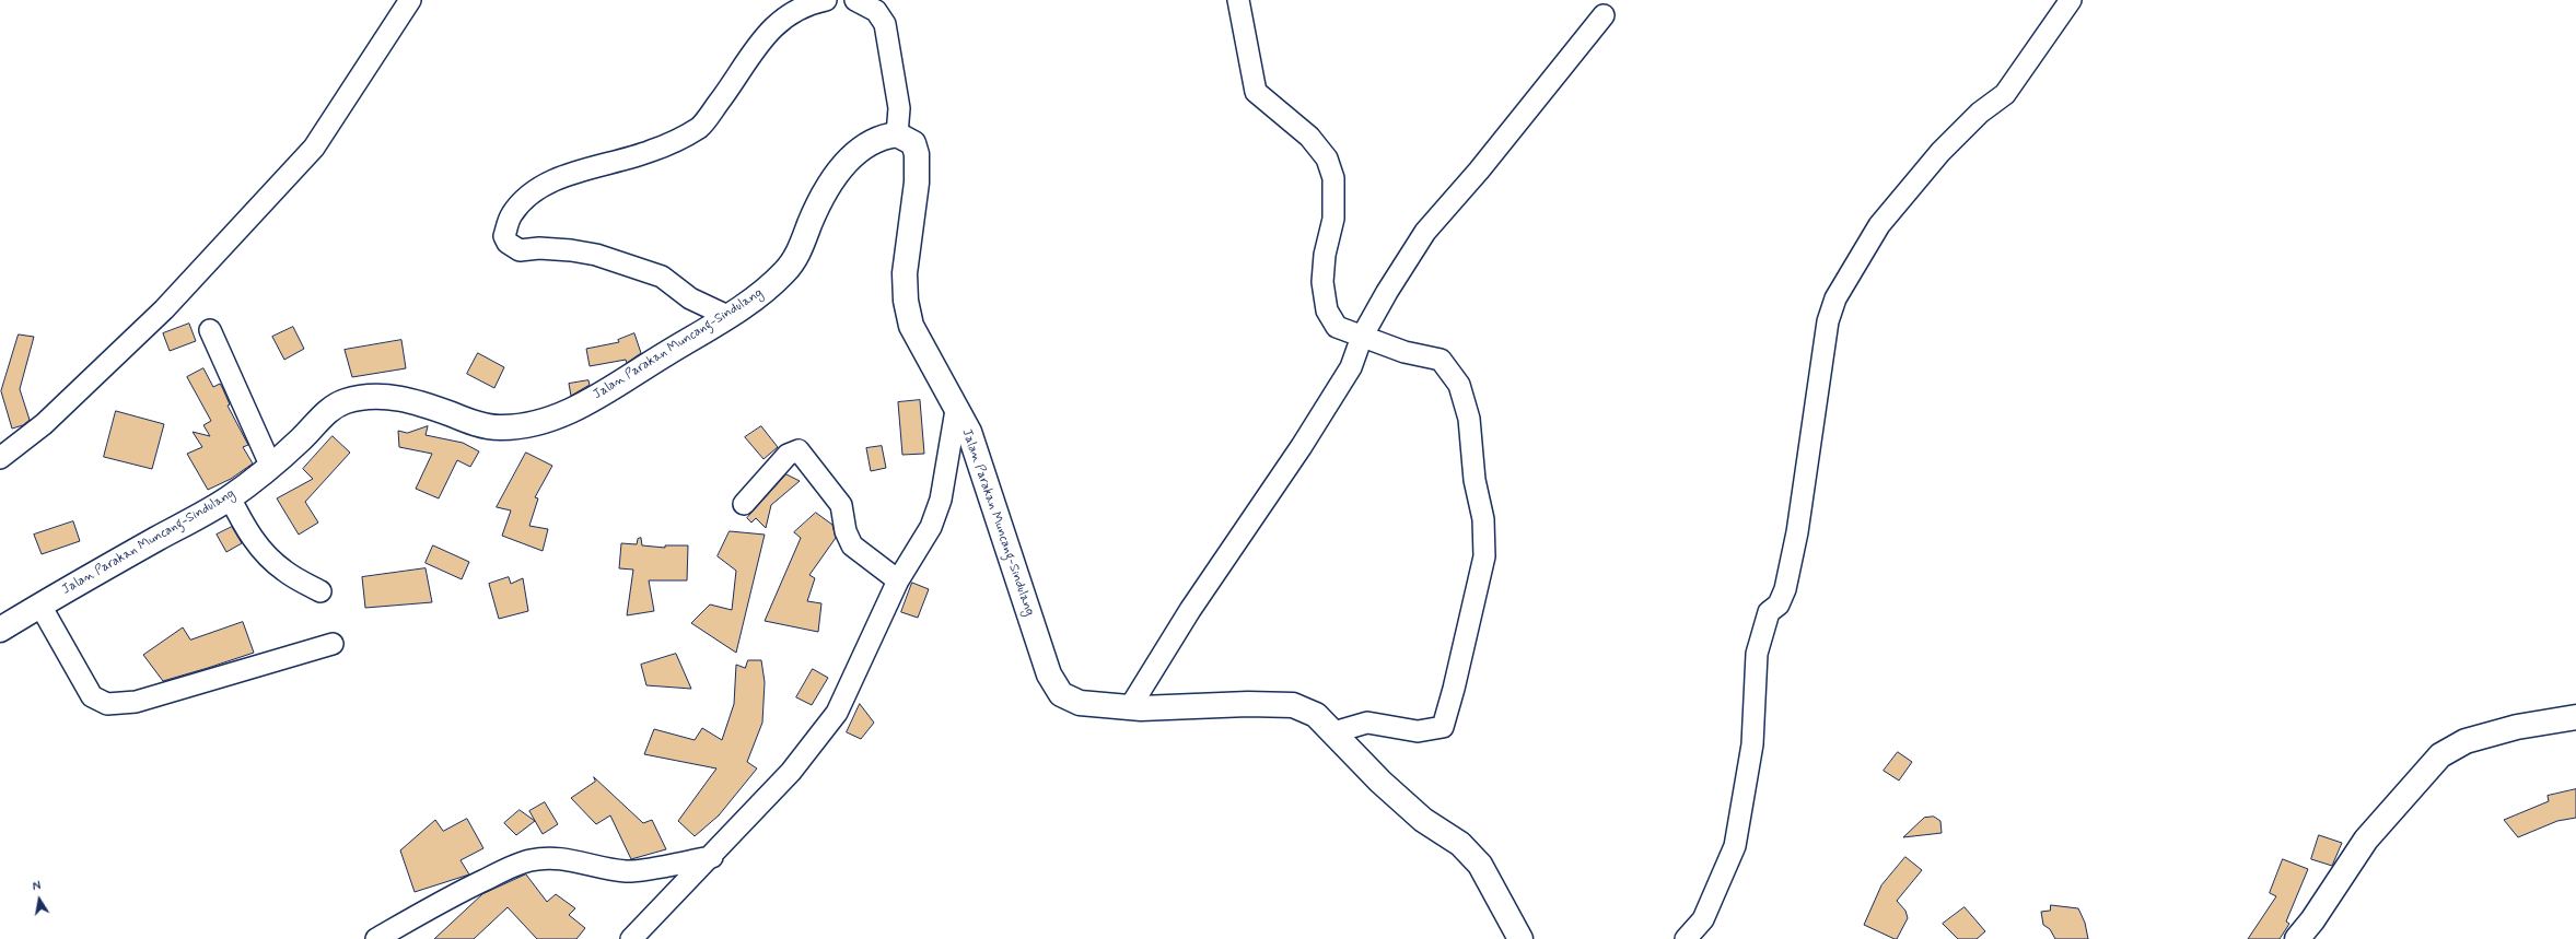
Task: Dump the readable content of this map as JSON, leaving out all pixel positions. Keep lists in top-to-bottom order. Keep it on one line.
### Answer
{"streets":{"street":["Jalan Parakan Muncang-Sindulang"]},"north":"top"}
